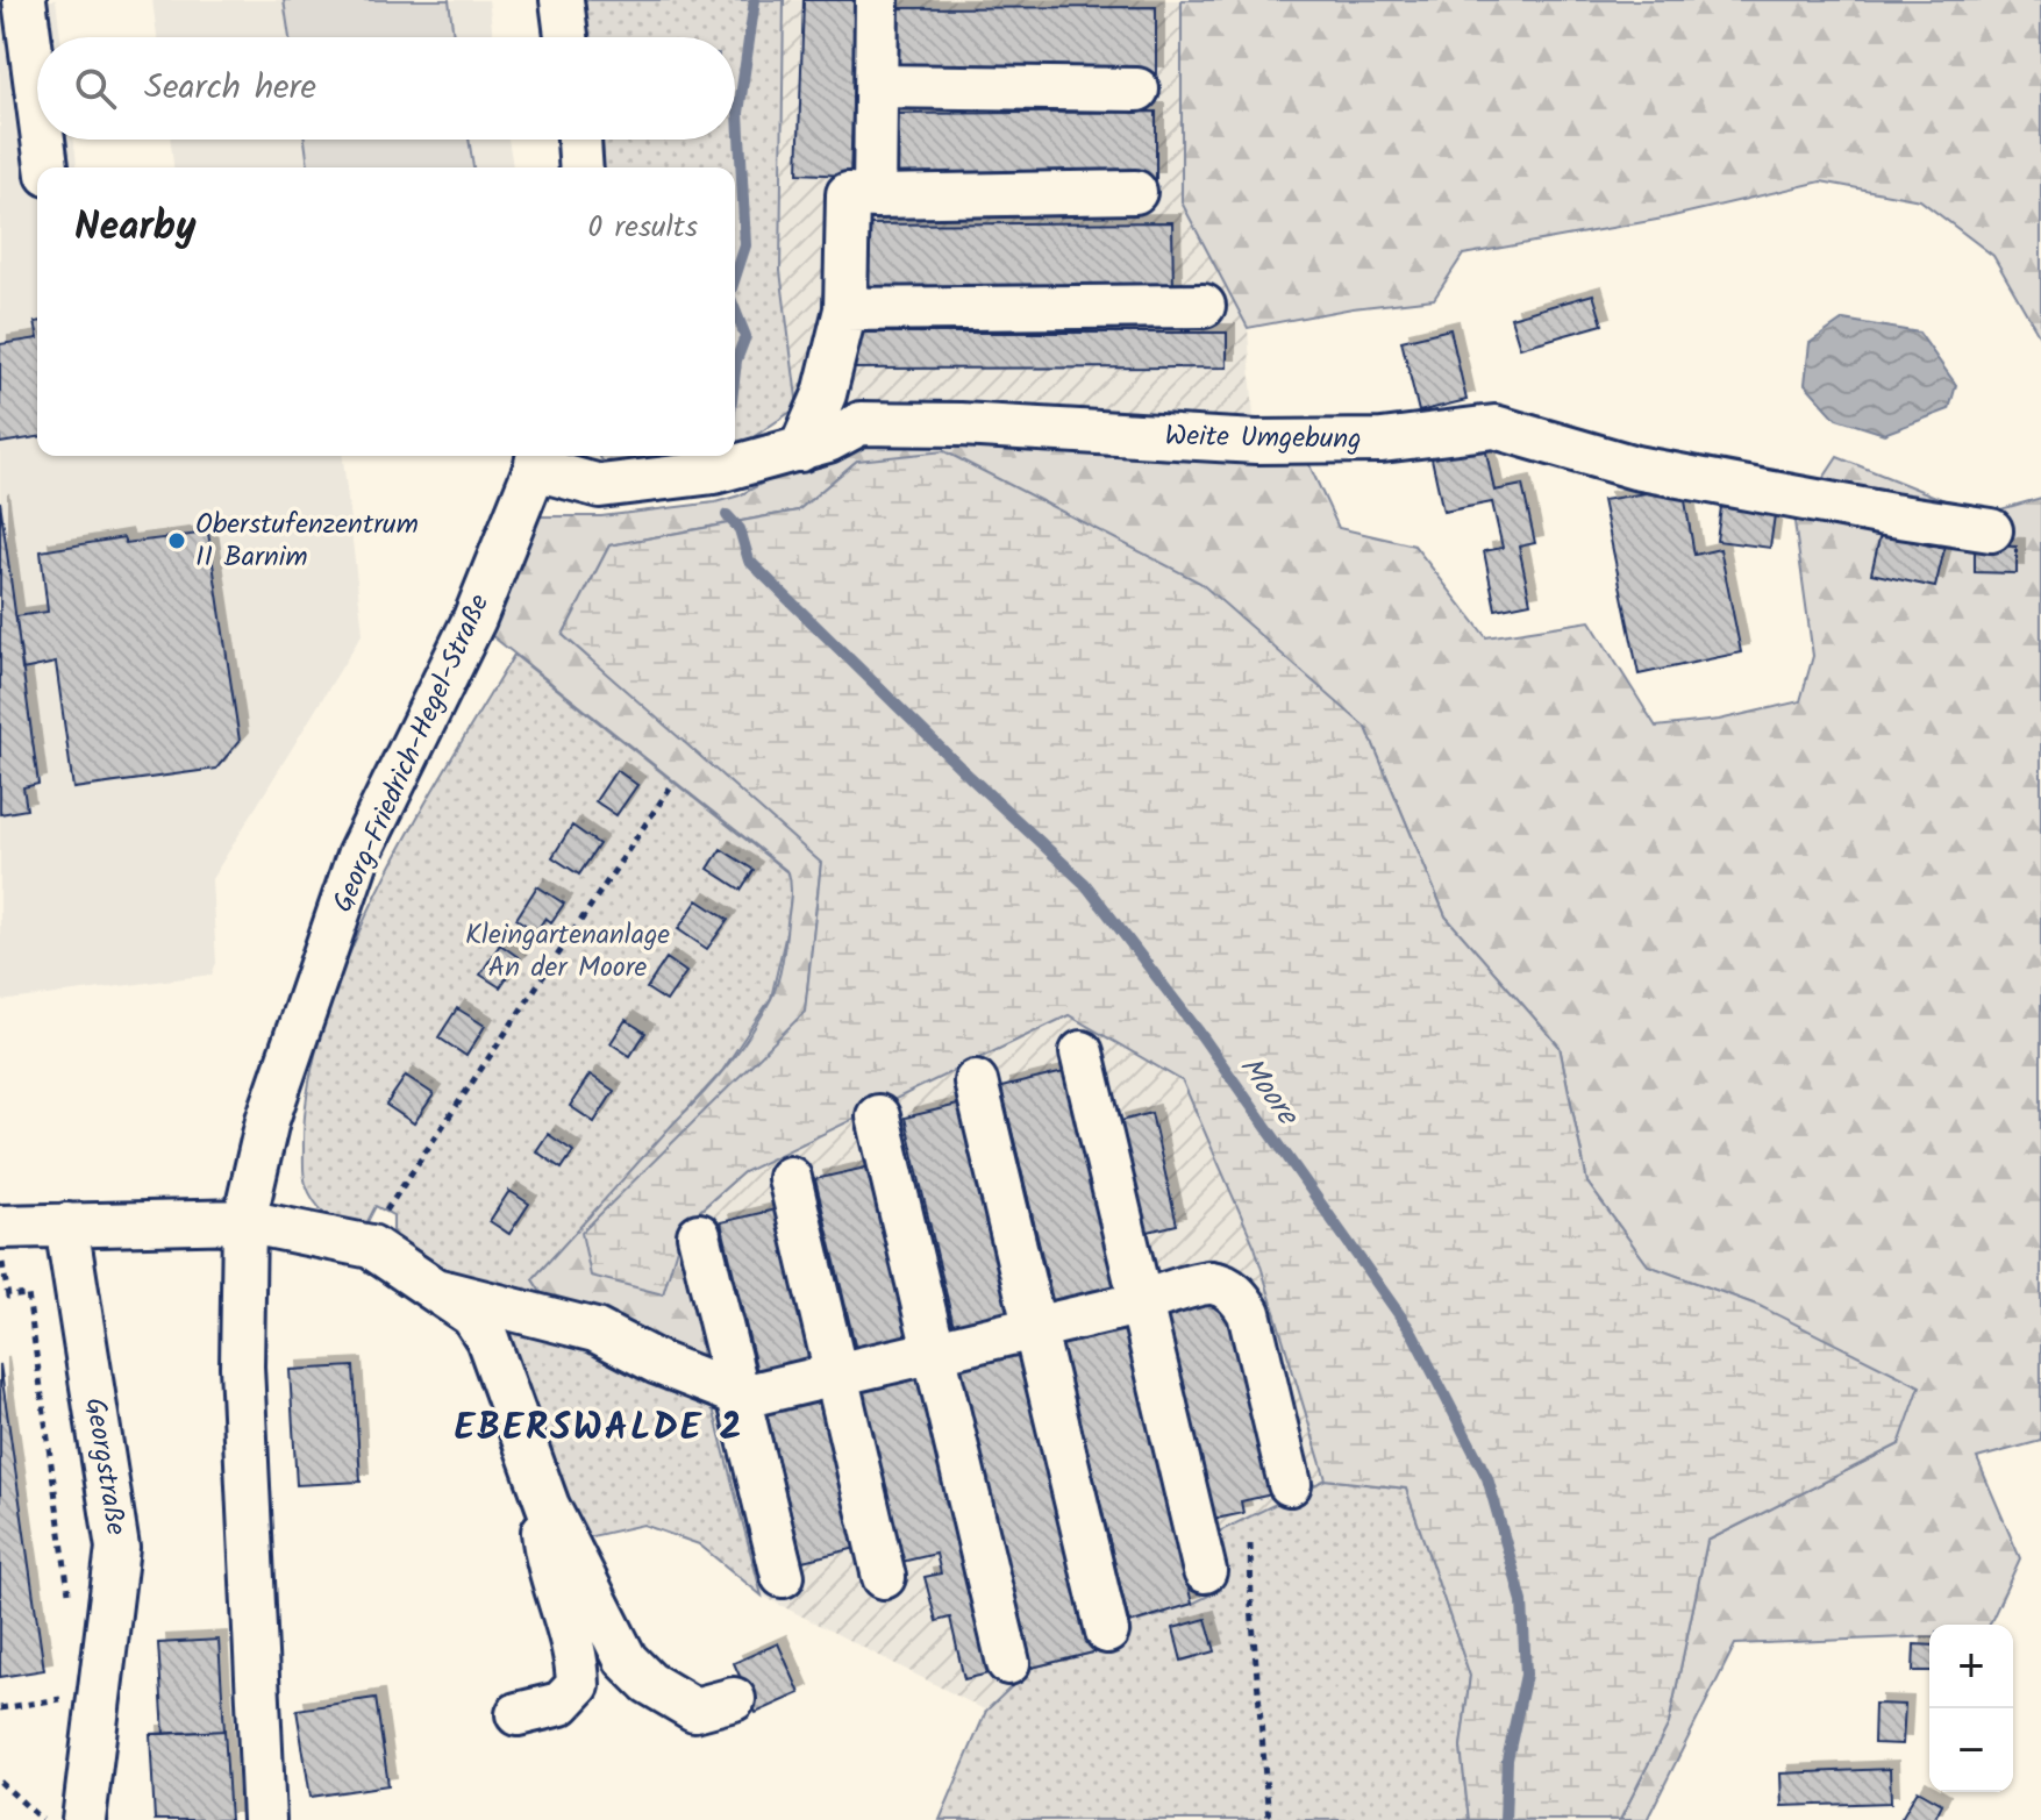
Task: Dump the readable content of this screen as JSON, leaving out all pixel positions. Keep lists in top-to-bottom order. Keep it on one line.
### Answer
{"streets":{"street":["Weite Umgebung","Georg-Friedrich-Hegel-Straße","Georgstraße"]},"crossings":[["Weite Umgebung","Georg-Friedrich-Hegel-Straße"]],"districts":["EBERSWALDE 2"],"water":["Moore"],"parks":["Kleingartenanlage An der Moore"],"places":["Oberstufenzentrum II Barnim"],"page":{"search":"Search here","heading":["Nearby","0 results"],"map_buttons":["+","−"]}}
